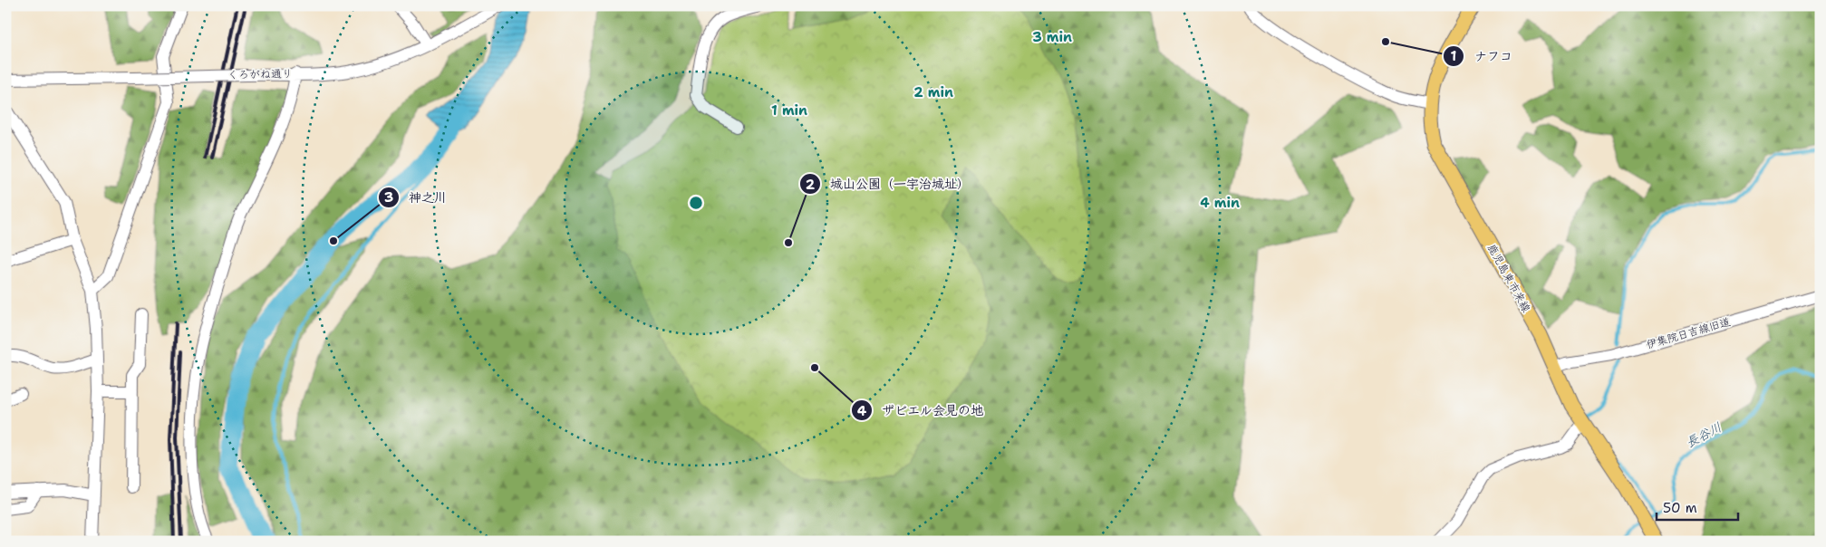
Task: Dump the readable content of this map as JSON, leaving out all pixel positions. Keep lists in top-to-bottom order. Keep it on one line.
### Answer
{"streets":{"main road":["鹿児島東市来線"],"street":["くろがね通り","伊集院日吉線旧道"]},"crossings":[["鹿児島東市来線","伊集院日吉線旧道"]],"water":["長谷川"],"places":["ナフコ","神之川","城山公園（一宇治城址）","ザビエル会見の地"],"scale_bar":"50 m","rings":["3 min","2 min","1 min","4 min"]}
